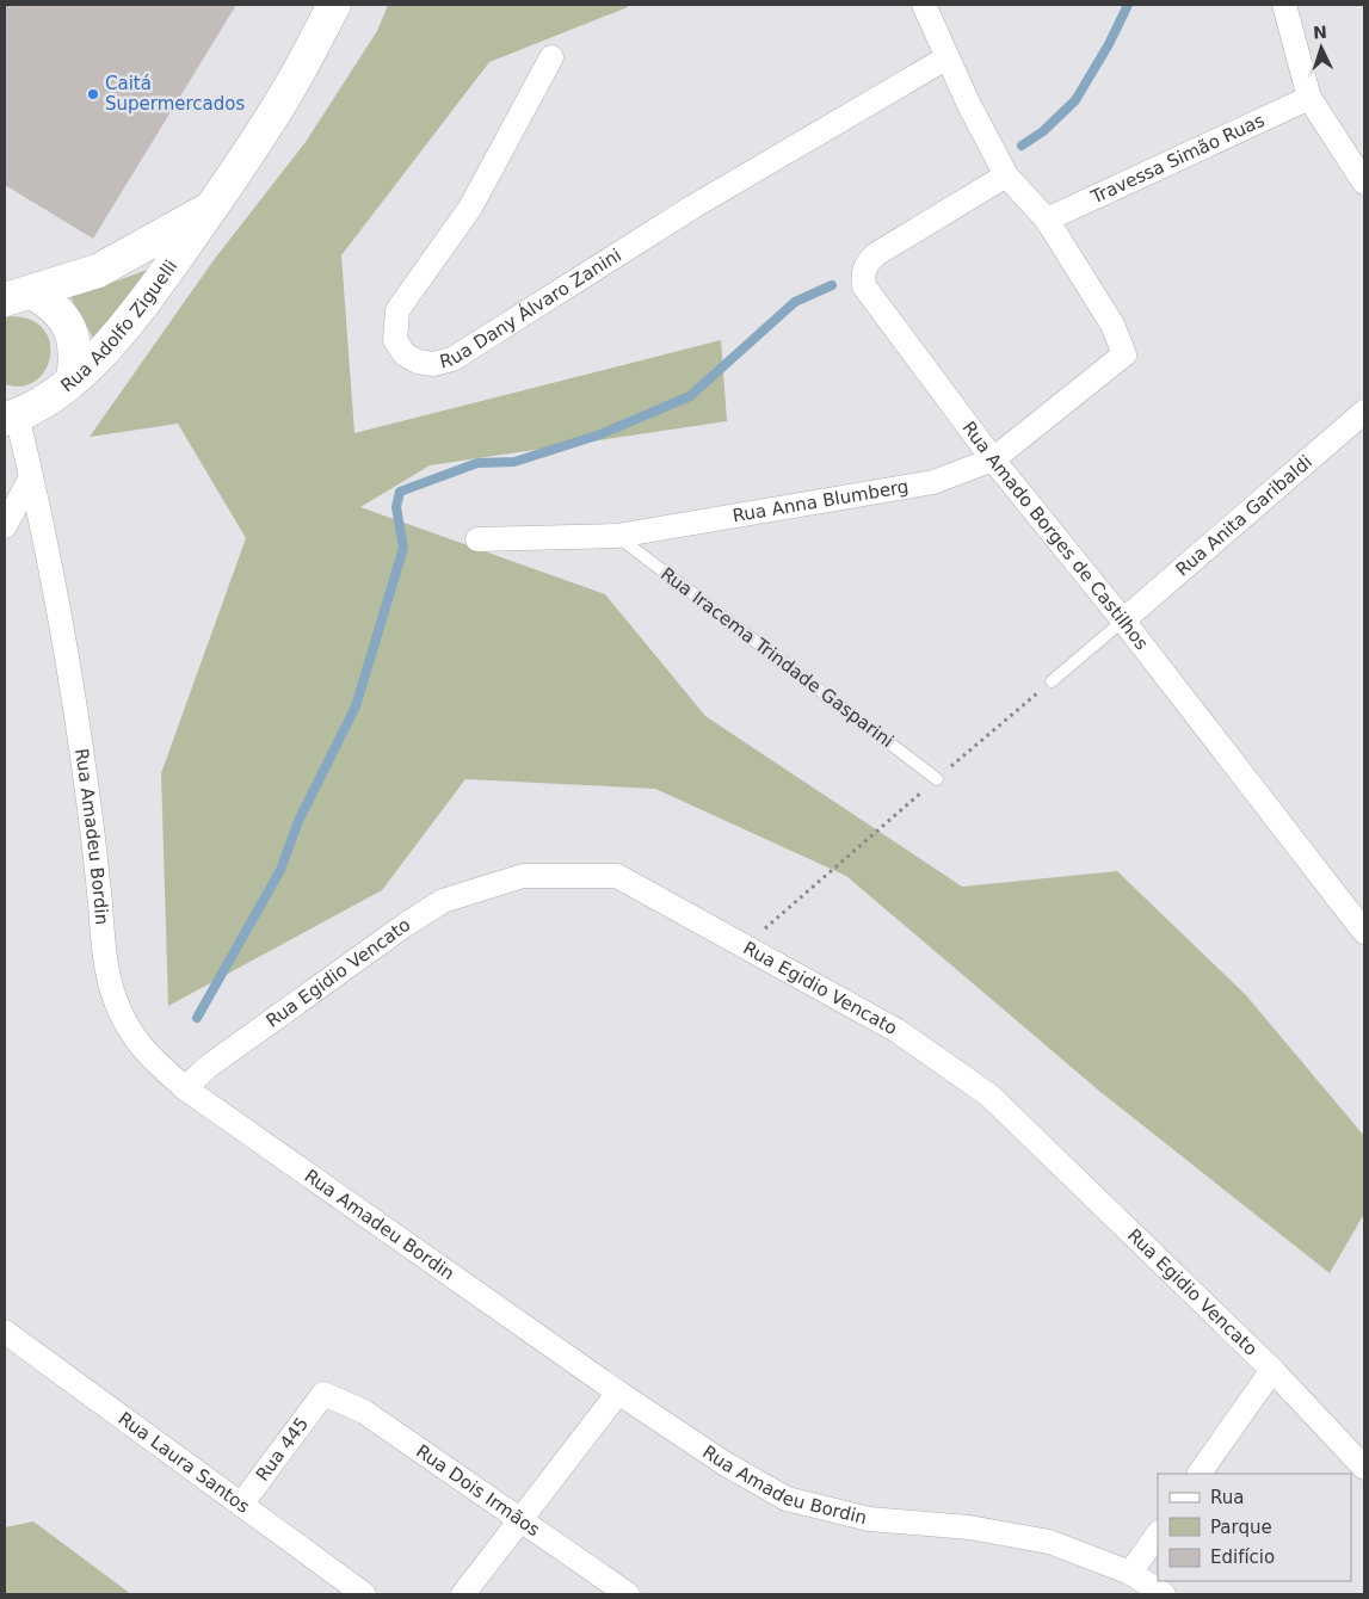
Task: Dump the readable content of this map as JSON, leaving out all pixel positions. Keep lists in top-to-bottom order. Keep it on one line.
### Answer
{"streets":{"main road":["Rua Adolfo Ziguelli"],"street":["Travessa Simão Ruas","Rua Dany Álvaro Zanini","Rua Anna Blumberg","Rua Anita Garibaldi","Rua Amado Borges de Castilhos","Rua Amadeu Bordin","Rua Egidio Vencato","Rua 445","Rua Laura Santos","Rua Dois Irmãos"],"lane":["Rua Iracema Trindade Gasparini"]},"crossings":[["Travessa Simão Ruas","Rua Anna Blumberg"],["Rua Adolfo Ziguelli","Rua Amadeu Bordin"],["Rua Anna Blumberg","Rua Amado Borges de Castilhos"],["Rua Anna Blumberg","Rua Iracema Trindade Gasparini"],["Rua Anita Garibaldi","Rua Amado Borges de Castilhos"],["Rua Amadeu Bordin","Rua Egidio Vencato"],["Rua 445","Rua Laura Santos"],["Rua 445","Rua Dois Irmãos"]],"places":["Caitá Supermercados"],"legend":["Rua","Parque","Edifício"],"north":"top"}
